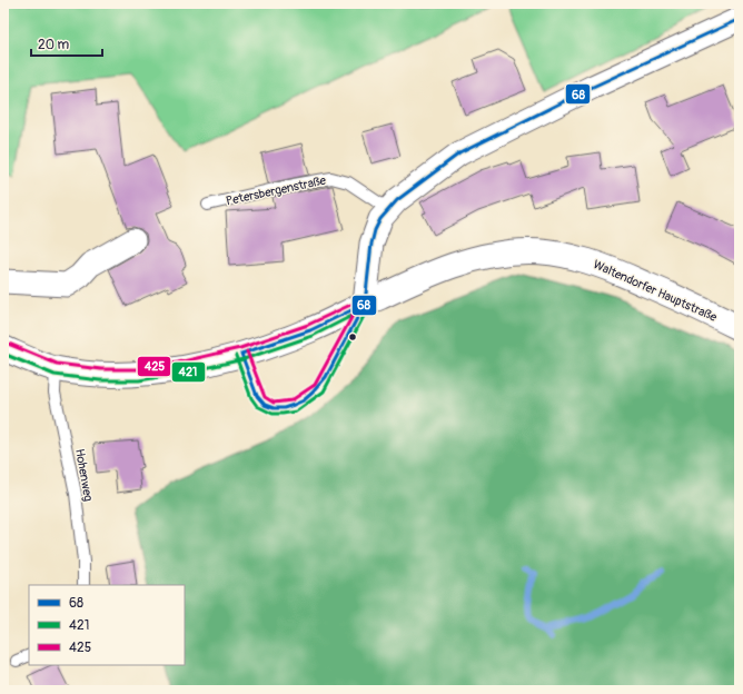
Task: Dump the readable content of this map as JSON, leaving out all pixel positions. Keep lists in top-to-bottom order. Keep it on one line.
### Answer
{"streets":{"main road":["Waltendorfer Hauptstraße"],"lane":["Petersbergenstraße","Hohenweg"]},"crossings":[["Waltendorfer Hauptstraße","Hohenweg"]],"lines":["transit line 68","transit line 425","transit line 421"],"legend":["68","421","425"],"scale_bar":"20 m"}
